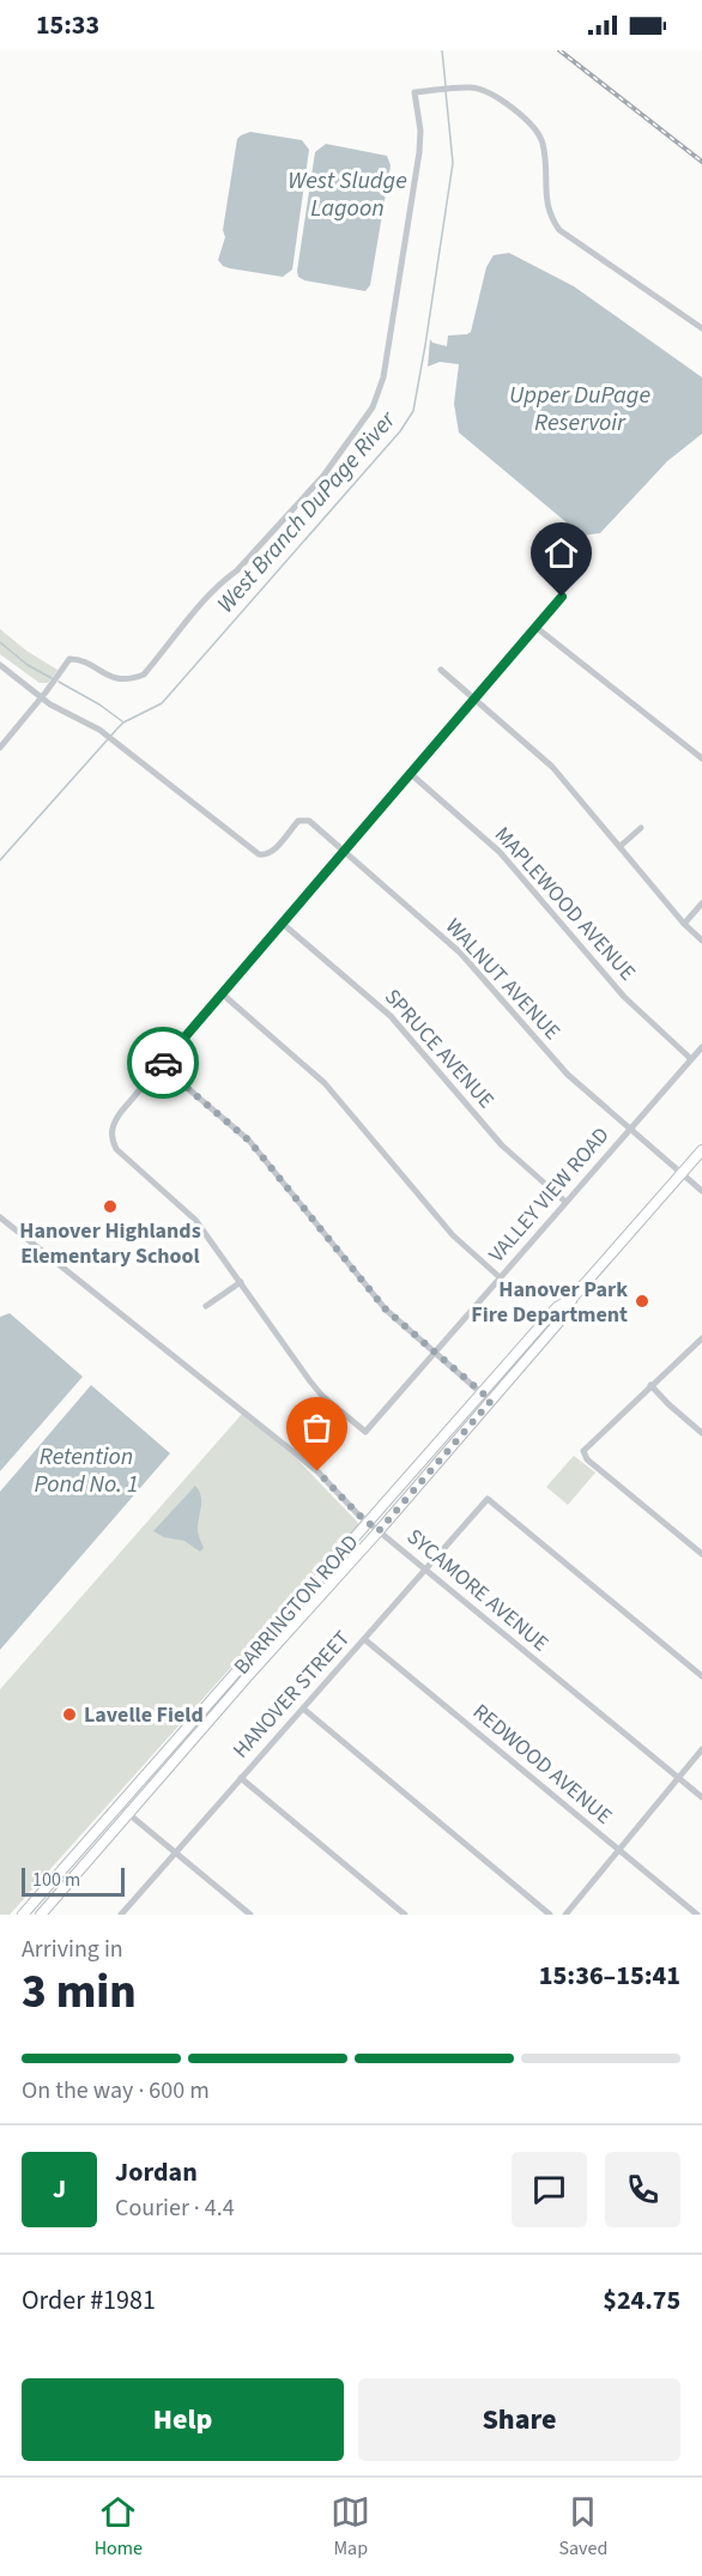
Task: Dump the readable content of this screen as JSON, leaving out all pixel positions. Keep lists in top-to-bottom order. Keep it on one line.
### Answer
{"streets":{"main road":["BARRINGTON ROAD"],"street":["MAPLEWOOD AVENUE","WALNUT AVENUE","SPRUCE AVENUE","VALLEY VIEW ROAD","SYCAMORE AVENUE","HANOVER STREET","REDWOOD AVENUE"]},"crossings":[["MAPLEWOOD AVENUE","VALLEY VIEW ROAD"],["WALNUT AVENUE","VALLEY VIEW ROAD"],["WALNUT AVENUE","BARRINGTON ROAD"],["SPRUCE AVENUE","VALLEY VIEW ROAD"],["SYCAMORE AVENUE","BARRINGTON ROAD"],["SYCAMORE AVENUE","HANOVER STREET"],["HANOVER STREET","REDWOOD AVENUE"]],"water":["West Sludge Lagoon","Upper DuPage Reservoir","West Branch DuPage River","Retention Pond No. 1"],"places":["Hanover Highlands Elementary School","Hanover Park Fire Department","Lavelle Field"],"scale_bar":"100 m","page":{"status":"15:33","scale":"100 m","heading":["3 min","Arriving in","15:36–15:41"],"panel":["Jordan","Courier · 4.4","Order #1981","$24.75"],"bar":"On the way · 600 m","round":"J","buttons":["Help","Share"],"tabs":["Home","Map","Saved"]}}
